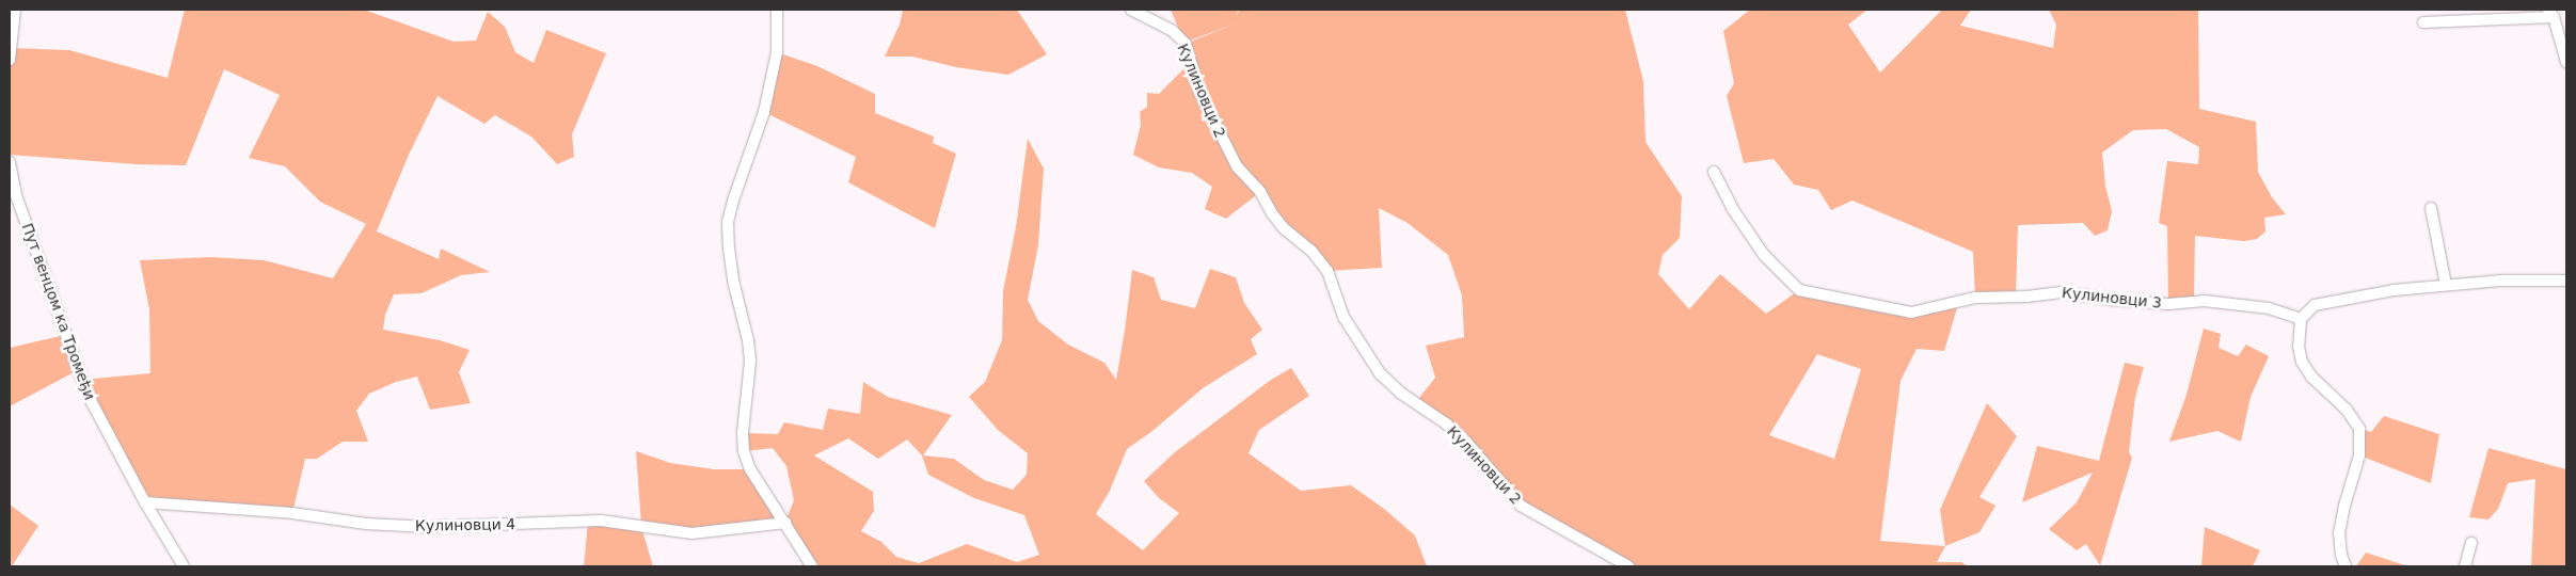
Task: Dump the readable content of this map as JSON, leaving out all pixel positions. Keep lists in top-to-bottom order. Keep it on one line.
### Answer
{"streets":{"street":["Кулиновци 2","Кулиновци 3","Пут венцом ка Тромеђи","Кулиновци 4"]},"crossings":[["Пут венцом ка Тромеђи","Кулиновци 4"]]}
